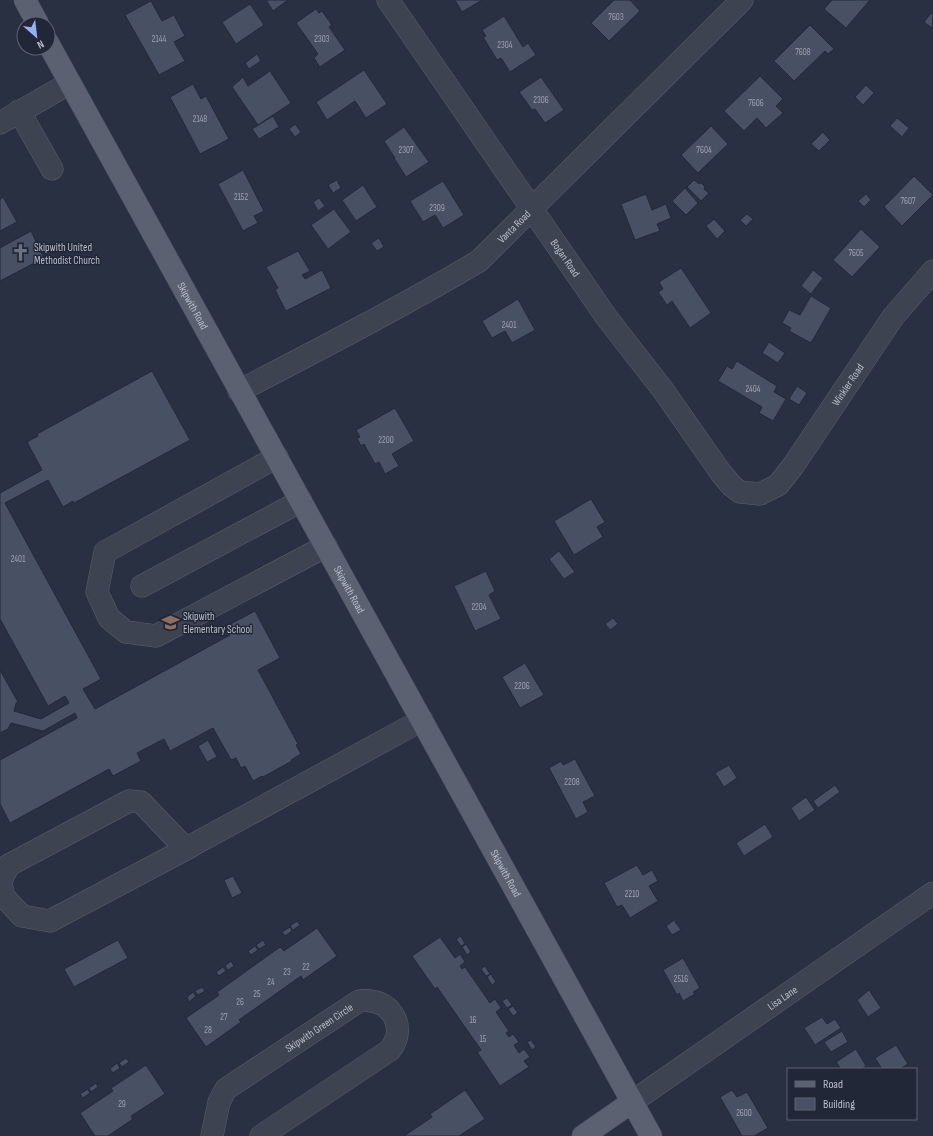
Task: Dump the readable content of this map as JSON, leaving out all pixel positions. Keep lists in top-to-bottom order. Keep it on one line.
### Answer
{"streets":{"main road":["Skipwith Road"],"street":["Vanta Road","Bogan Road","Winkler Road","Lisa Lane","Skipwith Green Circle"]},"crossings":[["Vanta Road","Bogan Road"],["Vanta Road","Skipwith Road"],["Bogan Road","Winkler Road"],["Skipwith Road","Lisa Lane"]],"places":{"church":["Skipwith United Methodist Church"],"school or university":["Skipwith Elementary School"]},"house_numbers":["7603","2144","2303","2304","7608","2306","7606","2148","2307","7604","2152","7607","2309","7605","2401","2404","2200","2401","2204","2206","2208","2210","22","23","2516","24","25","26","27","16","28","15","29","2600"],"legend":["Road","Building"],"north":"bottom right"}
